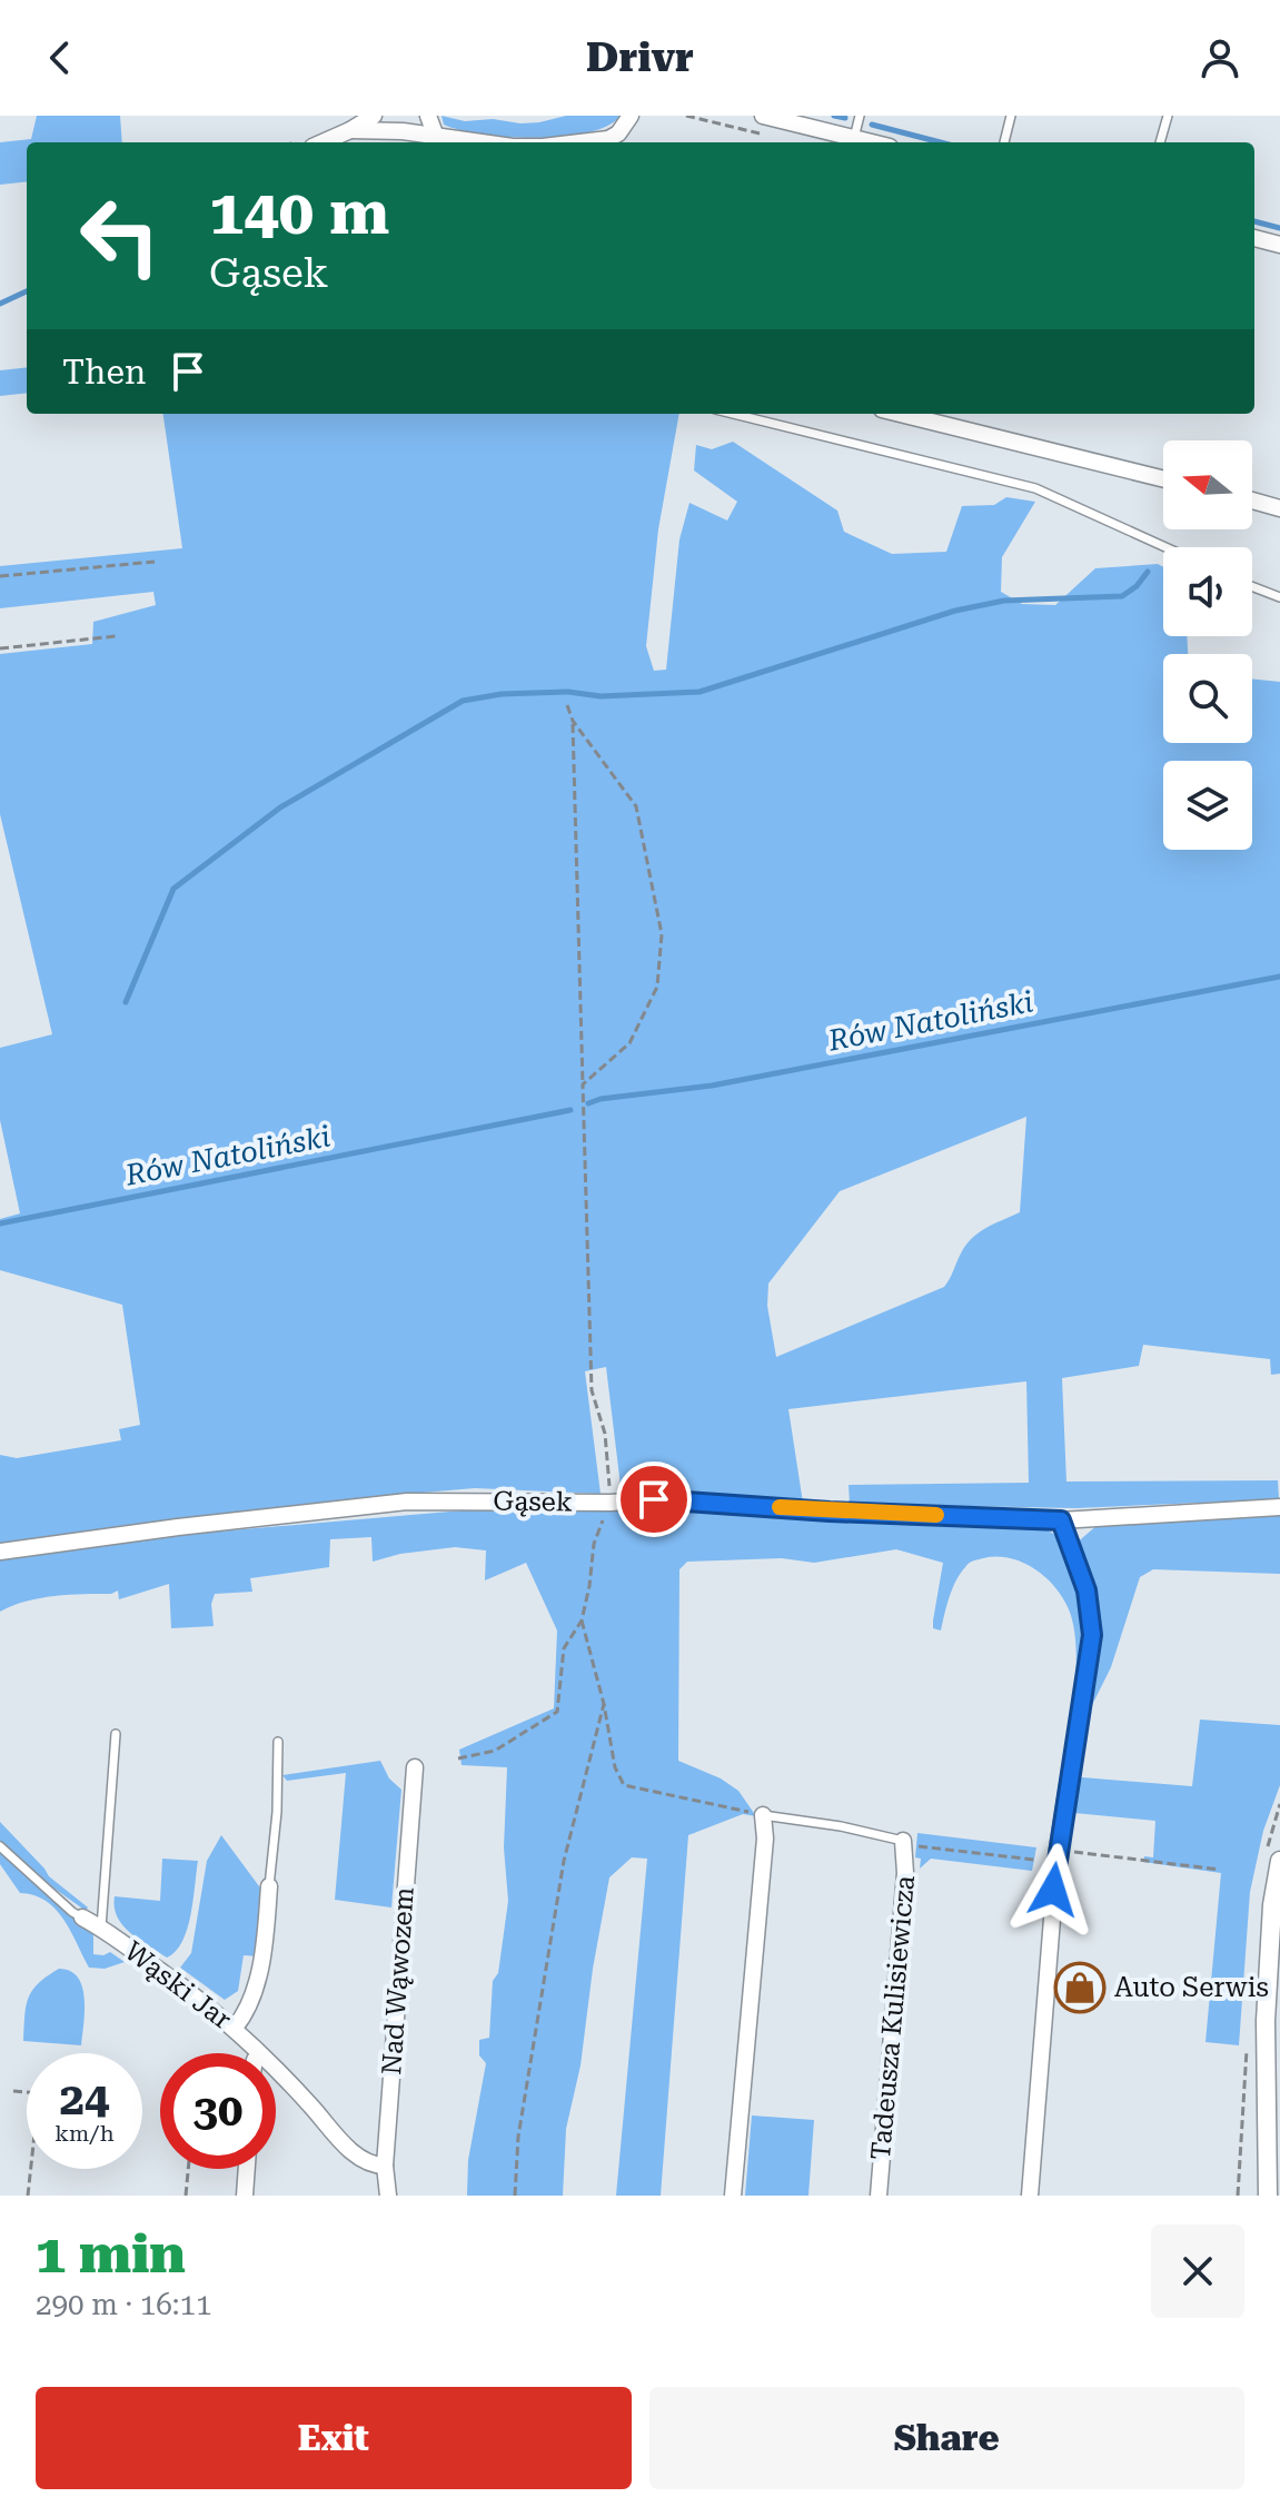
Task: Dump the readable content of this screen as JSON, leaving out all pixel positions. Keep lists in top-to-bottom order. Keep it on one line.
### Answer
{"streets":{"street":["Gąsek","Nad Wąwozem","Wąski Jar","Tadeusza Kulisiewicza"]},"crossings":[["Nad Wąwozem","Wąski Jar"]],"water":["Rów Natoliński"],"places":{"shop":["Auto Serwis"]},"north":"left","page":{"header":"Drivr","turn":["140 m","Gąsek"],"then":"Then","speed":"24 km/h","limit":"30","heading":["1 min","290 m · 16:11"],"buttons":["Exit","Share"]}}
